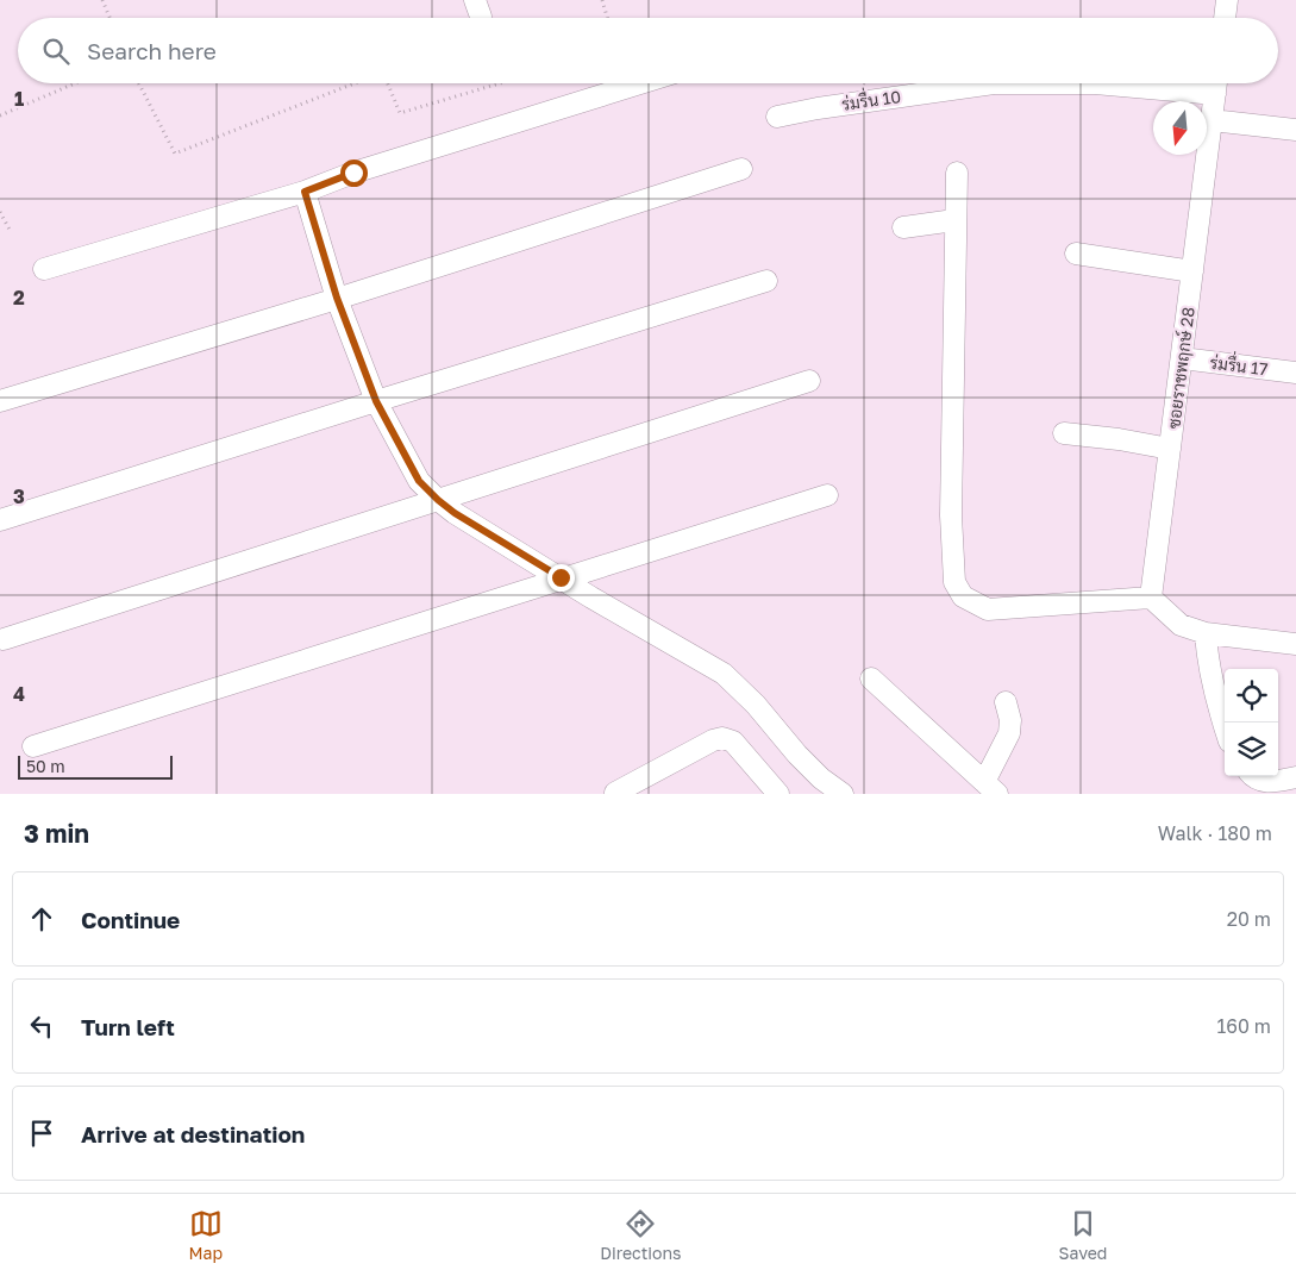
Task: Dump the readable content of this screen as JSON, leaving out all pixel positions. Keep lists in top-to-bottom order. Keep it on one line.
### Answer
{"streets":{"street":["ร่มรื่น 10","ร่มรื่น 17","ซอยราชพฤกษ์ 28"]},"crossings":[["ร่มรื่น 10","ซอยราชพฤกษ์ 28"],["ร่มรื่น 17","ซอยราชพฤกษ์ 28"]],"scale_bar":"50 m","north":"bottom","page":{"search":"Search here","scale":"50 m","heading":["3 min","Walk · 180 m"],"list":[["Continue","20 m"],["Turn left","160 m"],"Arrive at destination"],"nav":["Map","Directions","Saved"]},"grid":{"rows":["1","2","3","4"]}}
